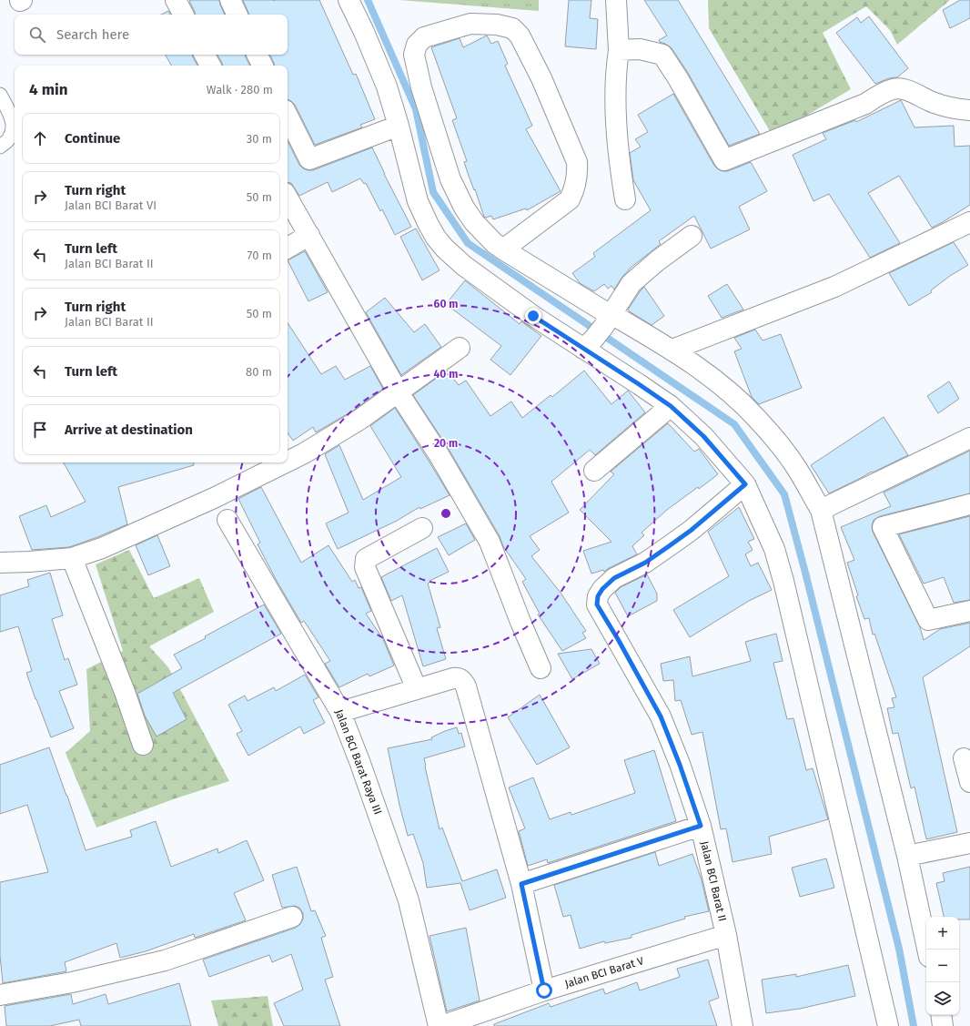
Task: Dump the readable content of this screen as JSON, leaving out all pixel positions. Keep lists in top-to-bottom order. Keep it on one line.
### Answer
{"streets":{"street":["Jalan BCI Barat Raya III","Jalan BCI Barat II","Jalan BCI Barat V"]},"crossings":[["Jalan BCI Barat II","Jalan BCI Barat V"]],"page":{"search":"Search here","heading":["4 min","Walk · 280 m"],"list":[["Continue","30 m"],["Turn right","Jalan BCI Barat VI","50 m"],["Turn left","Jalan BCI Barat II","70 m"],["Turn right","Jalan BCI Barat II","50 m"],["Turn left","80 m"],"Arrive at destination"],"map_buttons":["+","−"]},"rings":["60 m","40 m","20 m"]}
